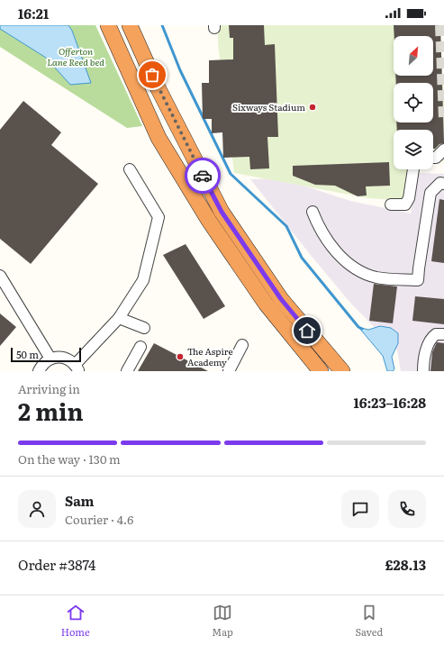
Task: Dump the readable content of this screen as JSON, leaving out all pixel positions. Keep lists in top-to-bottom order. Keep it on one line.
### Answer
{"parks":["Offerton Lane Reed bed"],"places":["Sixways Stadium","The Aspire Academy"],"scale_bar":"50 m","north":"top right","page":{"status":"16:21","scale":"50 m","heading":["2 min","Arriving in","16:23–16:28"],"panel":["Sam","Courier · 4.6","Order #3874","£28.13"],"bar":"On the way · 130 m","tabs":["Home","Map","Saved"]}}
